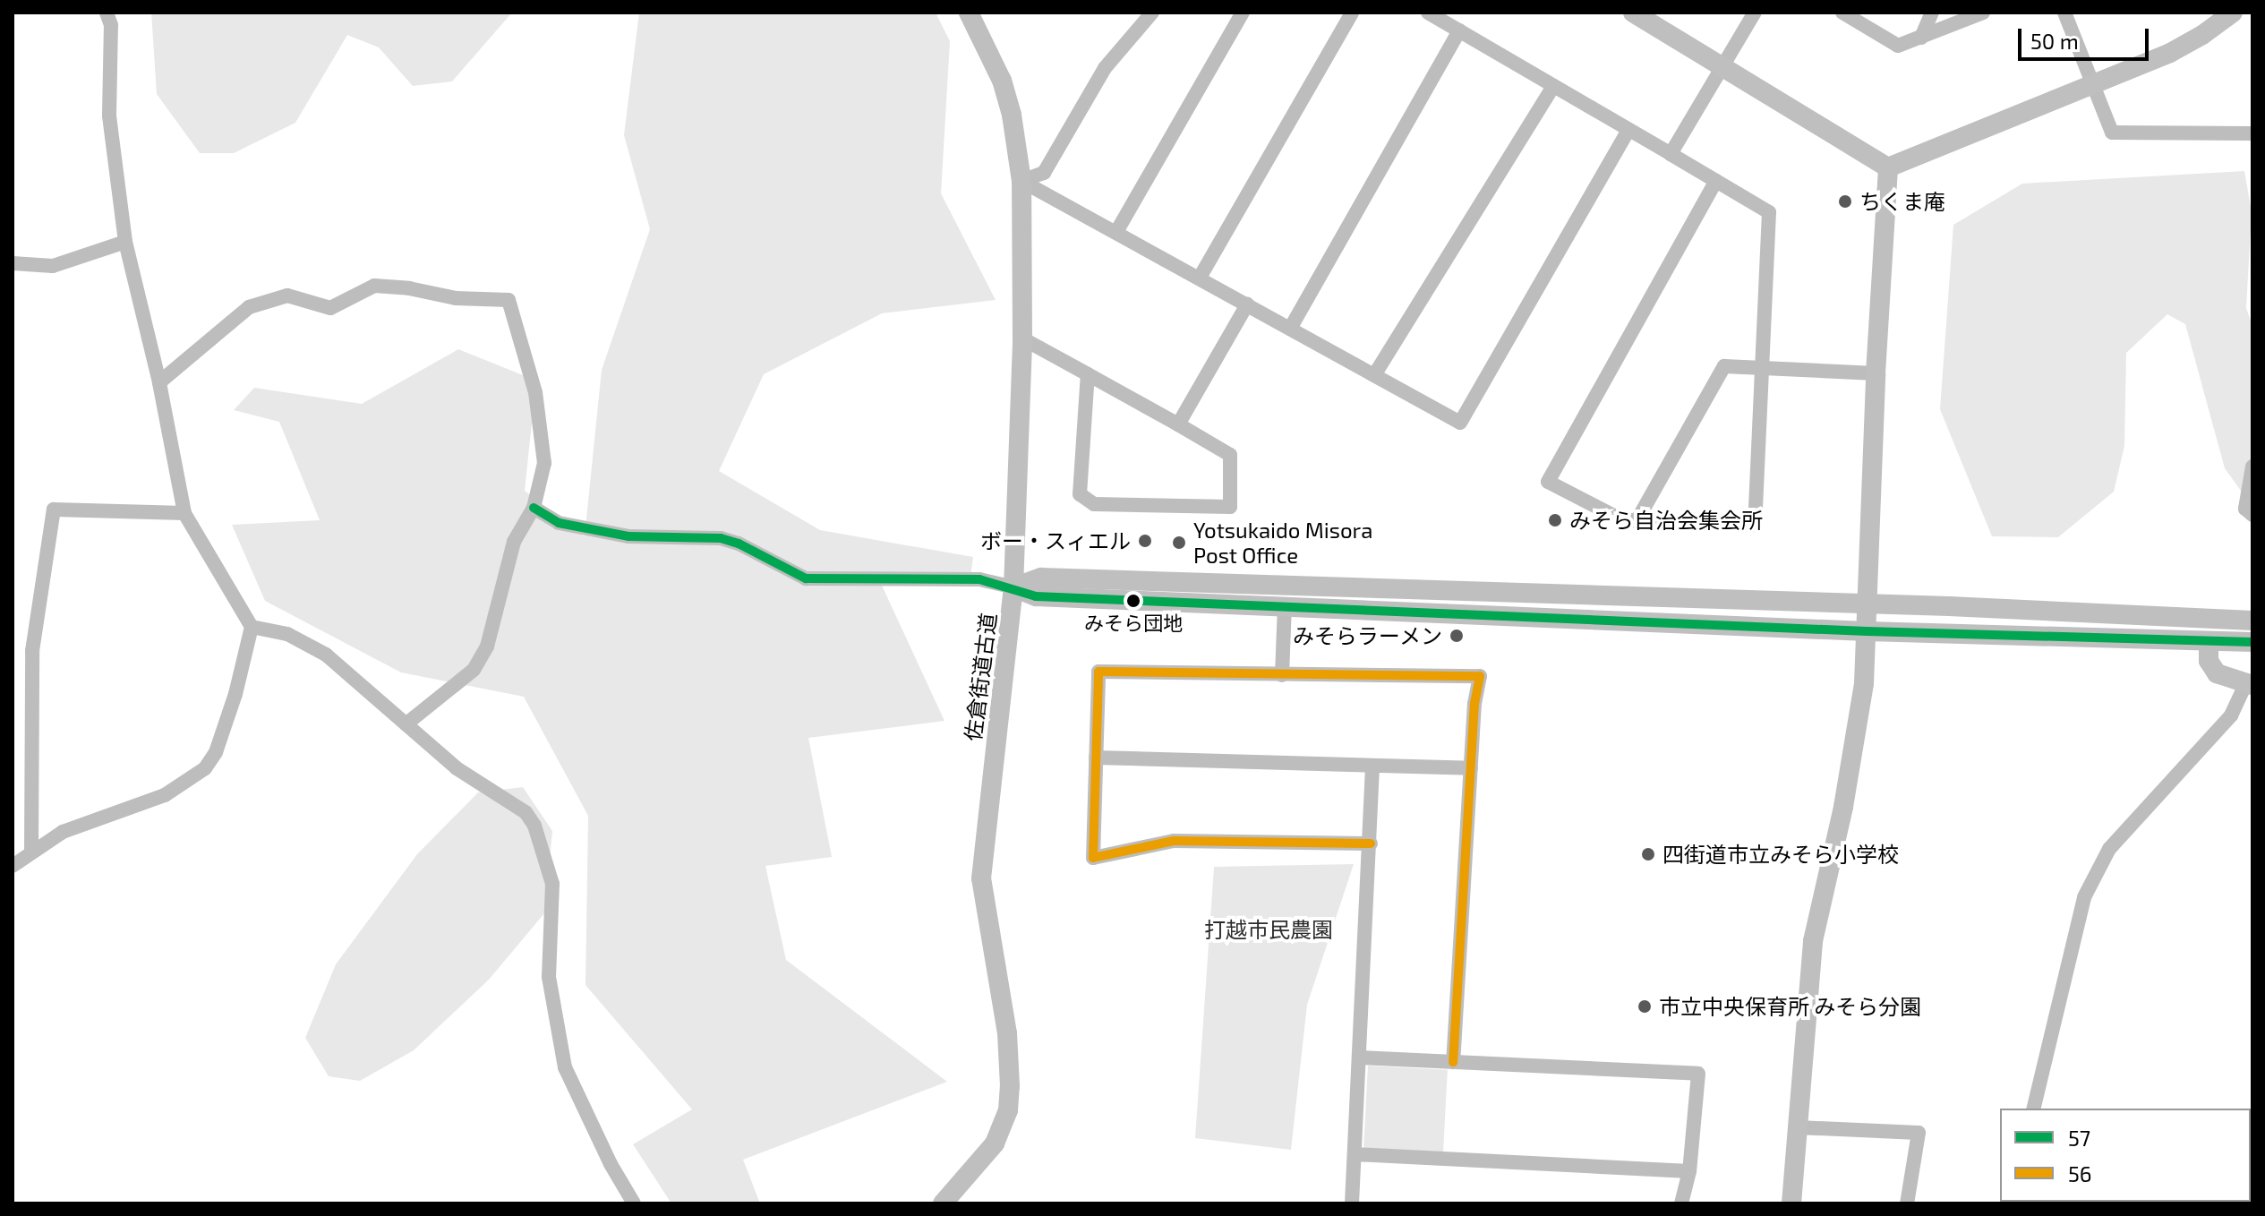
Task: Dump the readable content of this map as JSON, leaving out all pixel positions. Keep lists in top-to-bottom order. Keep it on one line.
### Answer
{"streets":{"street":["佐倉街道古道"]},"parks":["打越市民農園"],"places":["ちくま庵","みそら自治会集会所","ボー・スィエル","Yotsukaido Misora Post Office","みそら団地","みそらラーメン","四街道市立みそら小学校","市立中央保育所 みそら分園"],"lines":["transit line 57","transit line 56"],"legend":["57","56"],"scale_bar":"50 m"}
